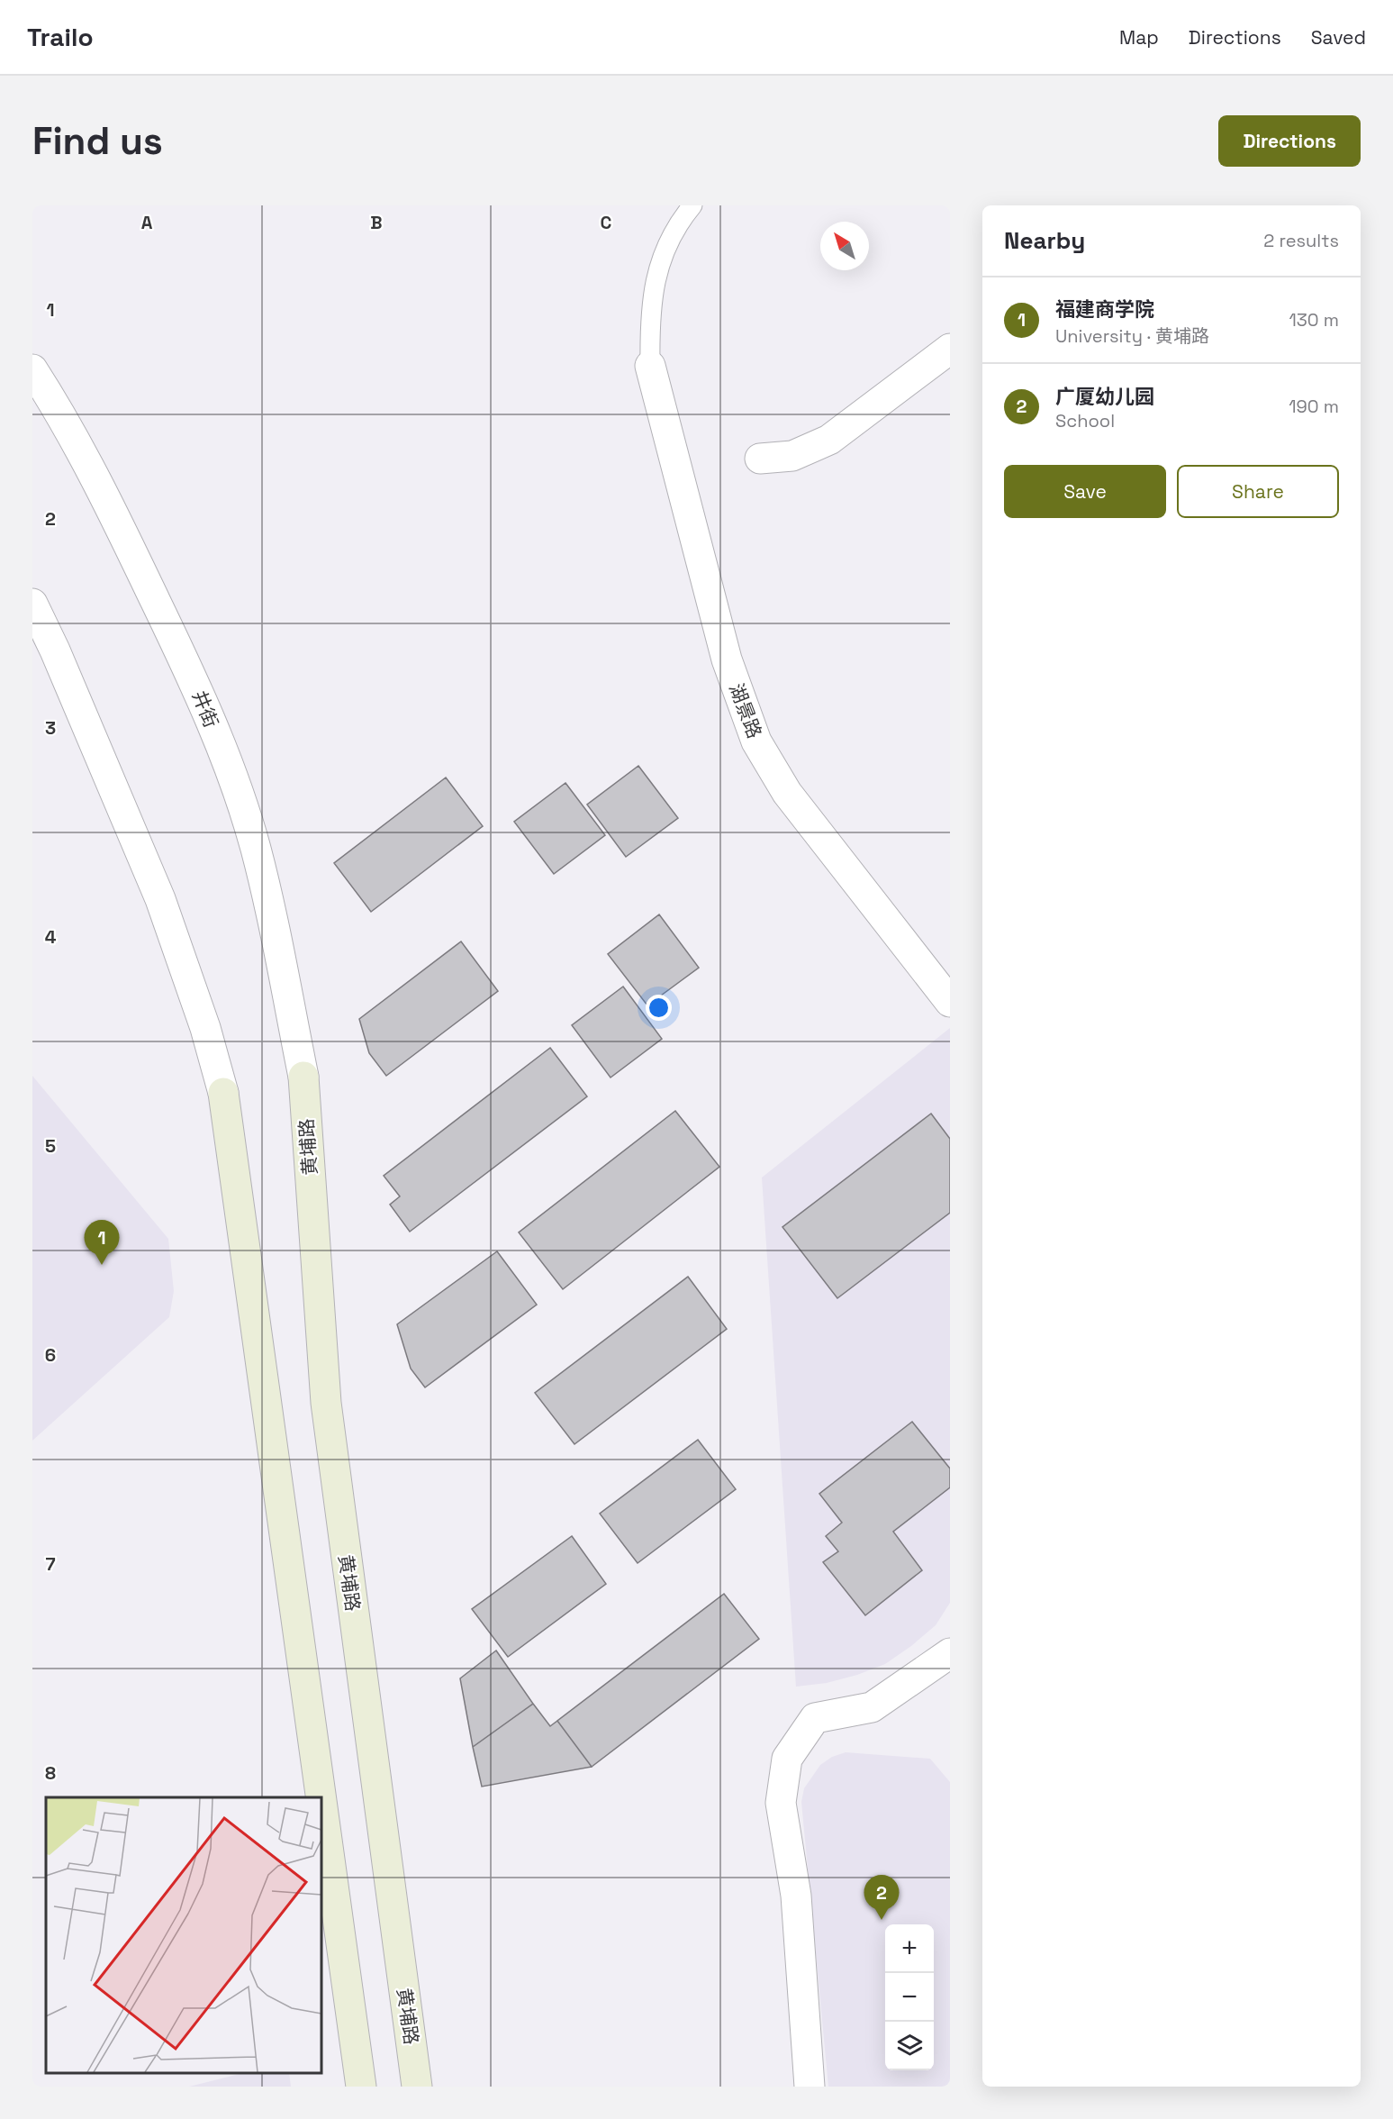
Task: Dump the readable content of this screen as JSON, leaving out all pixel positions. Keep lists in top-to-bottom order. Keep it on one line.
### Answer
{"streets":{"main road":["黄埔路"],"street":["井街","湖景路"]},"crossings":[["井街","黄埔路"]],"north":"top left","page":{"header":"Trailo","nav":["Map","Directions","Saved"],"buttons":["Directions",["Save","Share"]],"title":"Find us","heading":["Nearby","2 results"],"list":[{"mark":"1","name":"福建商学院","note":"University · 黄埔路","value":"130 m"},{"mark":"2","name":"广厦幼儿园","note":"School","value":"190 m"}],"pins":["1","2"],"map_buttons":["+","−"]},"grid":{"columns":["A","B","C"],"rows":["1","2","3","4","5","6","7","8"]}}
